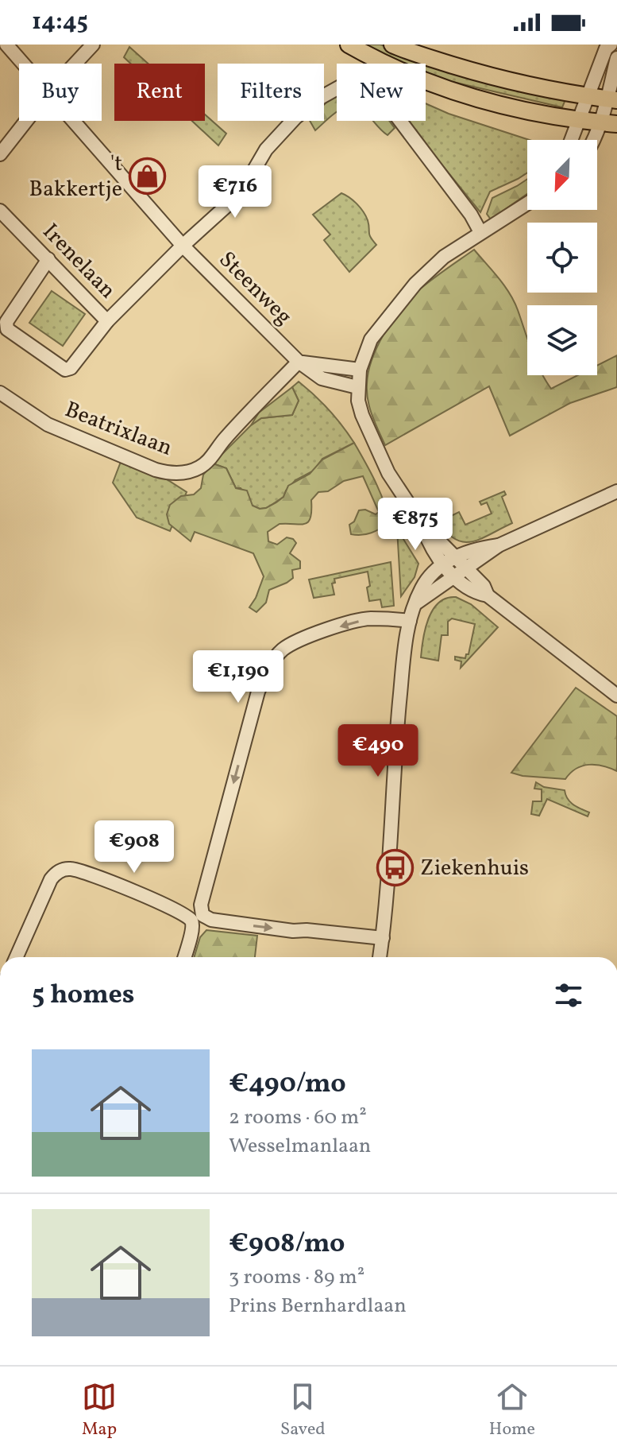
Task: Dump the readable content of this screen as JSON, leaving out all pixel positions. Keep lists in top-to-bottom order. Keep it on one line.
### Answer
{"streets":{"street":["Irenelaan","Steenweg","Beatrixlaan"]},"crossings":[["Irenelaan","Steenweg"],["Steenweg","Beatrixlaan"]],"places":{"shop":["'t Bakkertje"],"bus stop":["Ziekenhuis"]},"north":"bottom left","page":{"status":"14:45","chip":["Buy","Rent","Filters","New"],"price":["€716","€875","€1,190","€490","€908"],"heading":"5 homes","list":[{"name":"€490/mo","note":"2 rooms · 60 m² · Wesselmanlaan"},{"name":"€908/mo","note":"3 rooms · 89 m² · Prins Bernhardlaan"}],"tabs":["Map","Saved","Home"]}}
